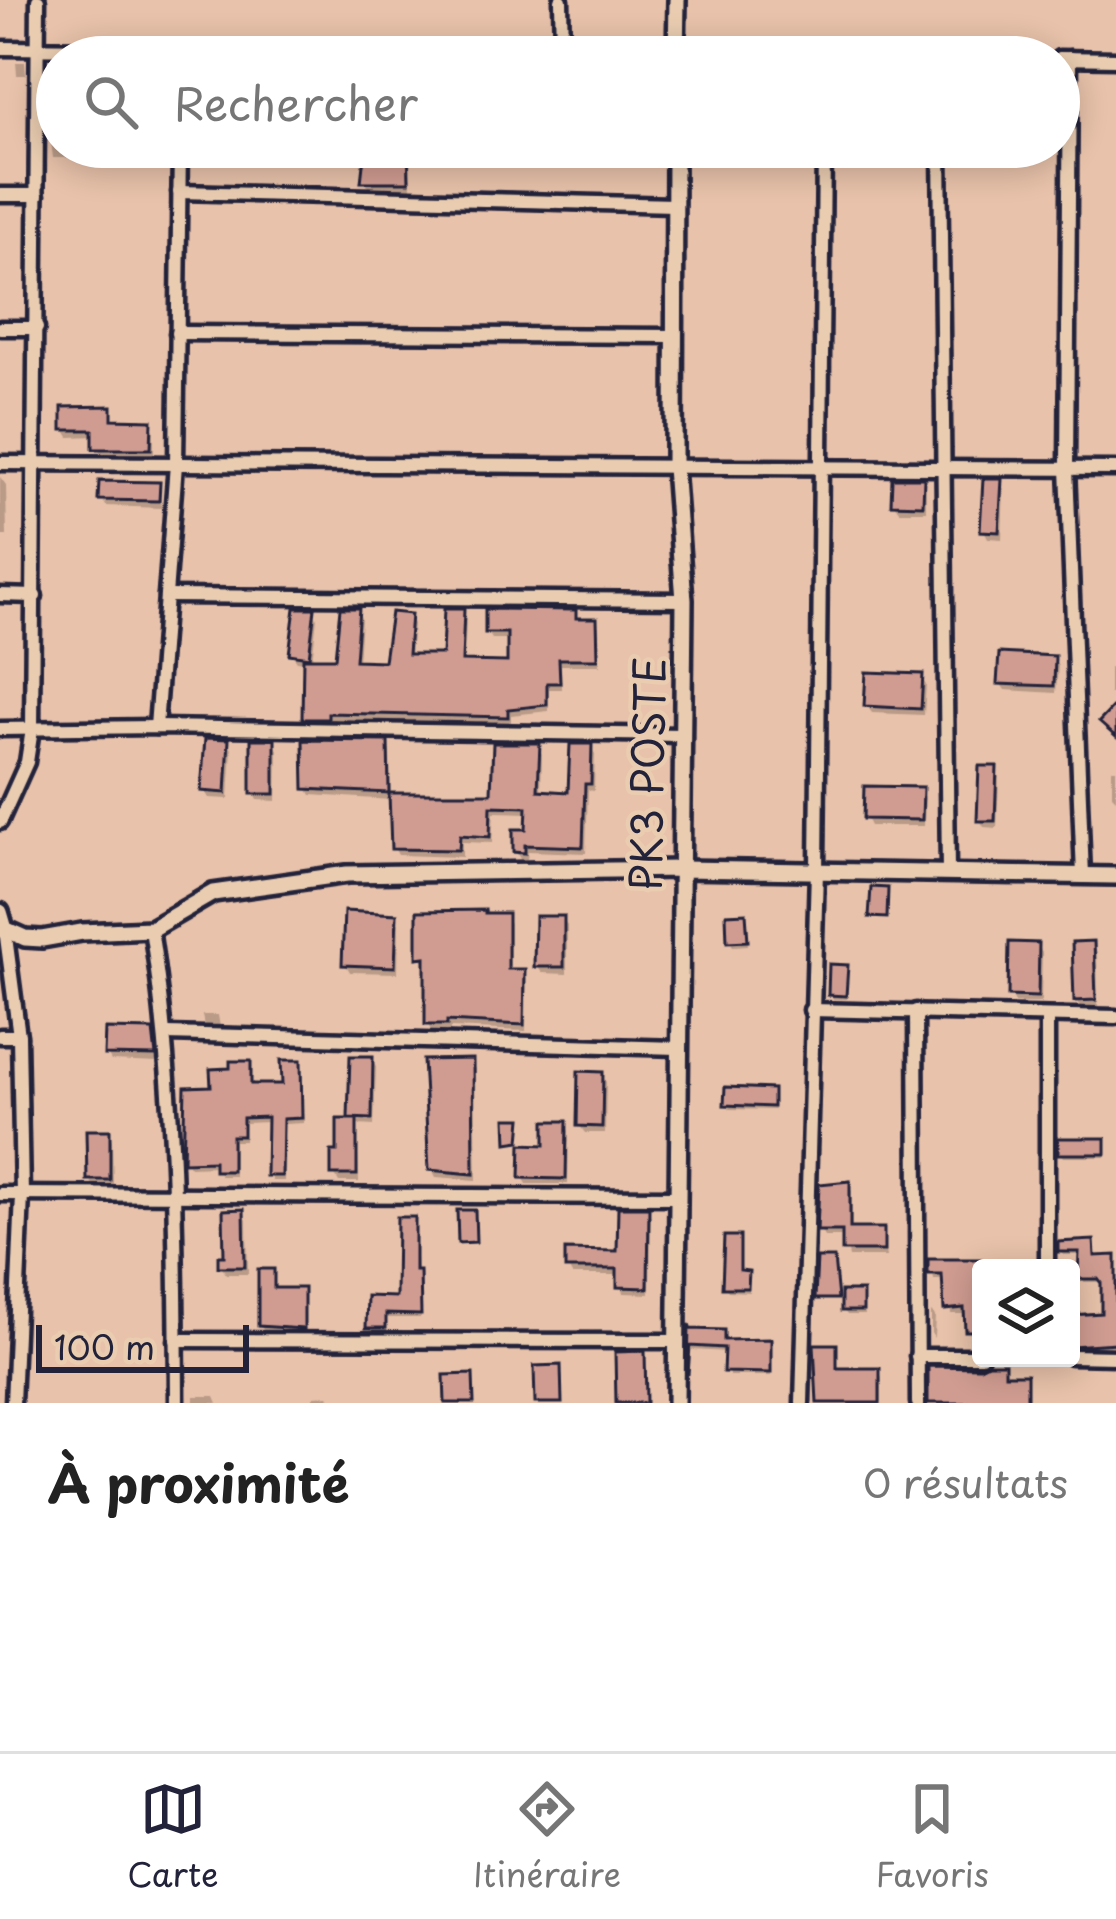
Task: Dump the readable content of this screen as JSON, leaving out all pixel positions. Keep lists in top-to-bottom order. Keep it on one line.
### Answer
{"streets":{"street":["PK3 POSTE"]},"scale_bar":"100 m","page":{"search":"Rechercher","scale":"100 m","heading":["À proximité","0 résultats"],"nav":["Carte","Itinéraire","Favoris"]}}
